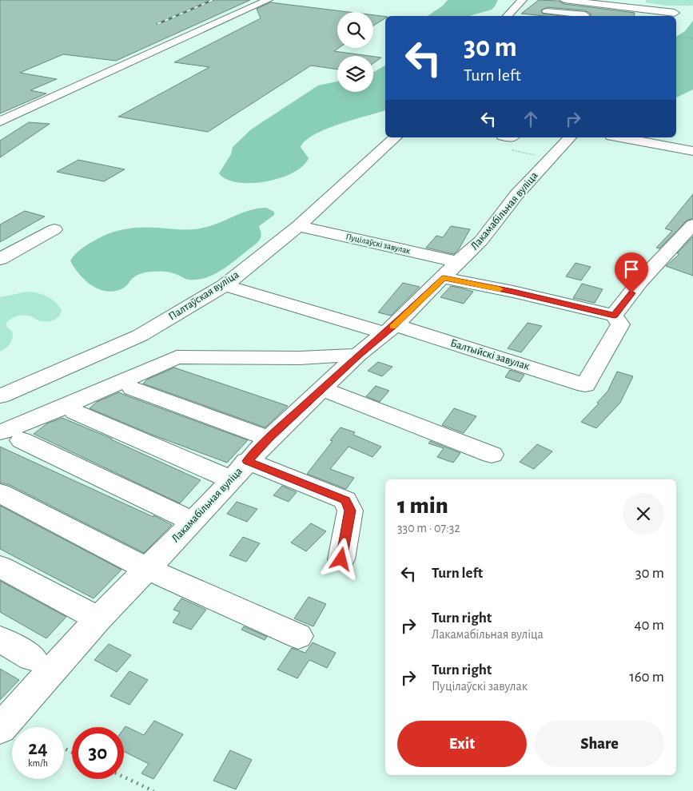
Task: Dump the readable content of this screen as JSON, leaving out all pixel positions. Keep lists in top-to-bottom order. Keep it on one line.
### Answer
{"streets":{"street":["Лакамабільная вуліца","Пуцілаўскі завулак","Палтаўская вуліца","Балтыйскі завулак"]},"crossings":[["Лакамабільная вуліца","Пуцілаўскі завулак"],["Лакамабільная вуліца","Балтыйскі завулак"],["Пуцілаўскі завулак","Палтаўская вуліца"],["Пуцілаўскі завулак","Балтыйскі завулак"],["Палтаўская вуліца","Балтыйскі завулак"]],"page":{"turn":["30 m","Turn left"],"heading":["1 min","330 m · 07:32"],"list":[{"name":"Turn left","value":"30 m"},{"name":"Turn right","note":"Лакамабільная вуліца","value":"40 m"},{"name":"Turn right","note":"Пуцілаўскі завулак","value":"160 m"}],"buttons":["Exit","Share"],"speed":"24 km/h","limit":"30"}}
